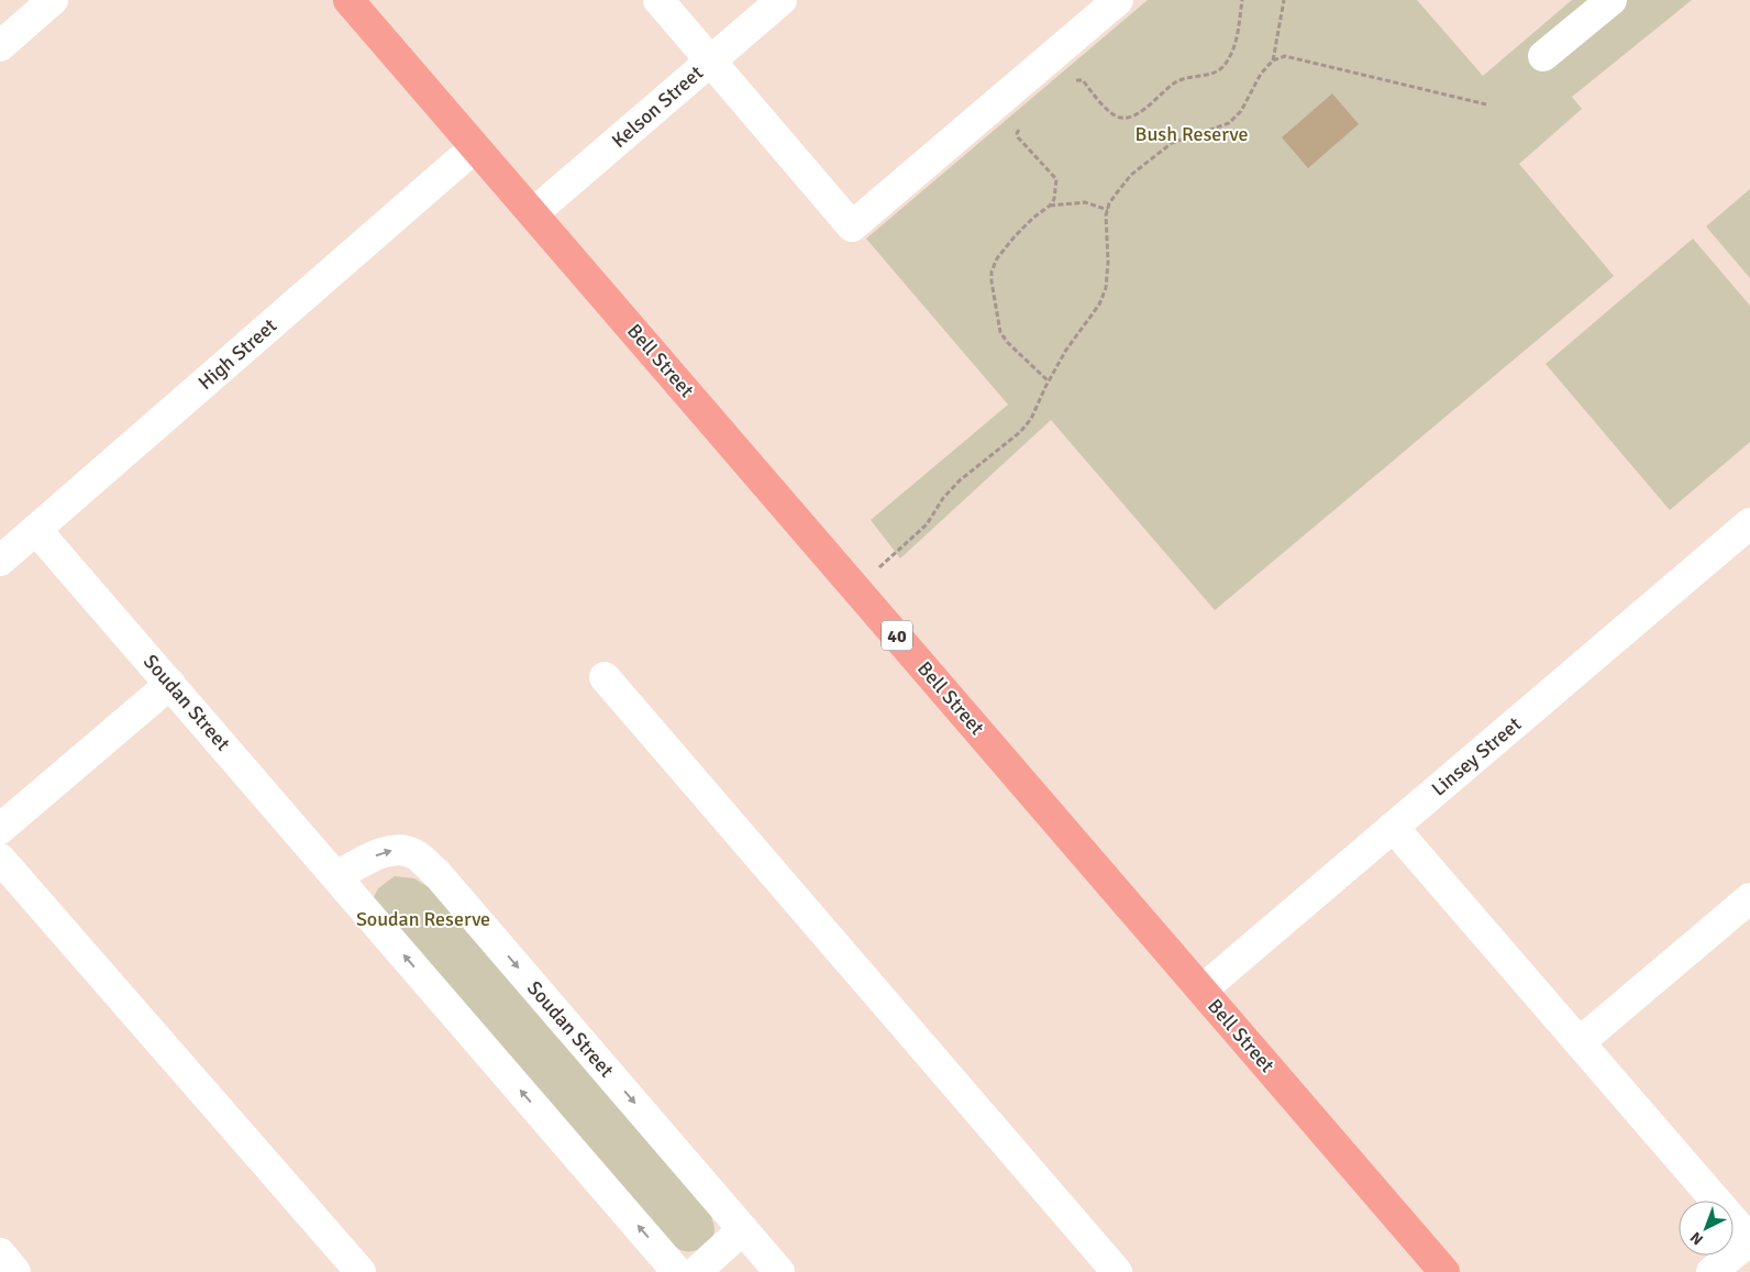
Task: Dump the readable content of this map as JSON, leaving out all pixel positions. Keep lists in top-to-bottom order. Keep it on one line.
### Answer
{"streets":{"highway":["Bell Street","40"],"street":["Kelson Street","High Street","Soudan Street","Linsey Street"]},"crossings":[["Kelson Street","Bell Street"],["High Street","Bell Street"],["High Street","Soudan Street"],["Bell Street","Linsey Street"]],"parks":["Bush Reserve","Soudan Reserve"],"north":"bottom left"}
